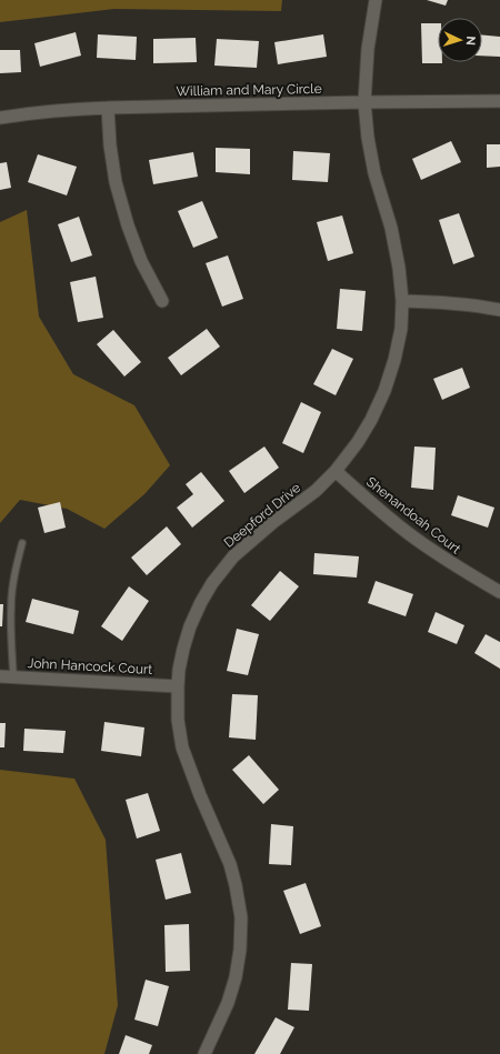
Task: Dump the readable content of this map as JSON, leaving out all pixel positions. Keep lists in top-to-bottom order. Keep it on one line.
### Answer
{"streets":{"street":["William and Mary Circle","Deepford Drive","Shenandoah Court","John Hancock Court"]},"crossings":[["William and Mary Circle","Deepford Drive"],["Deepford Drive","Shenandoah Court"],["Deepford Drive","John Hancock Court"]],"north":"right"}
